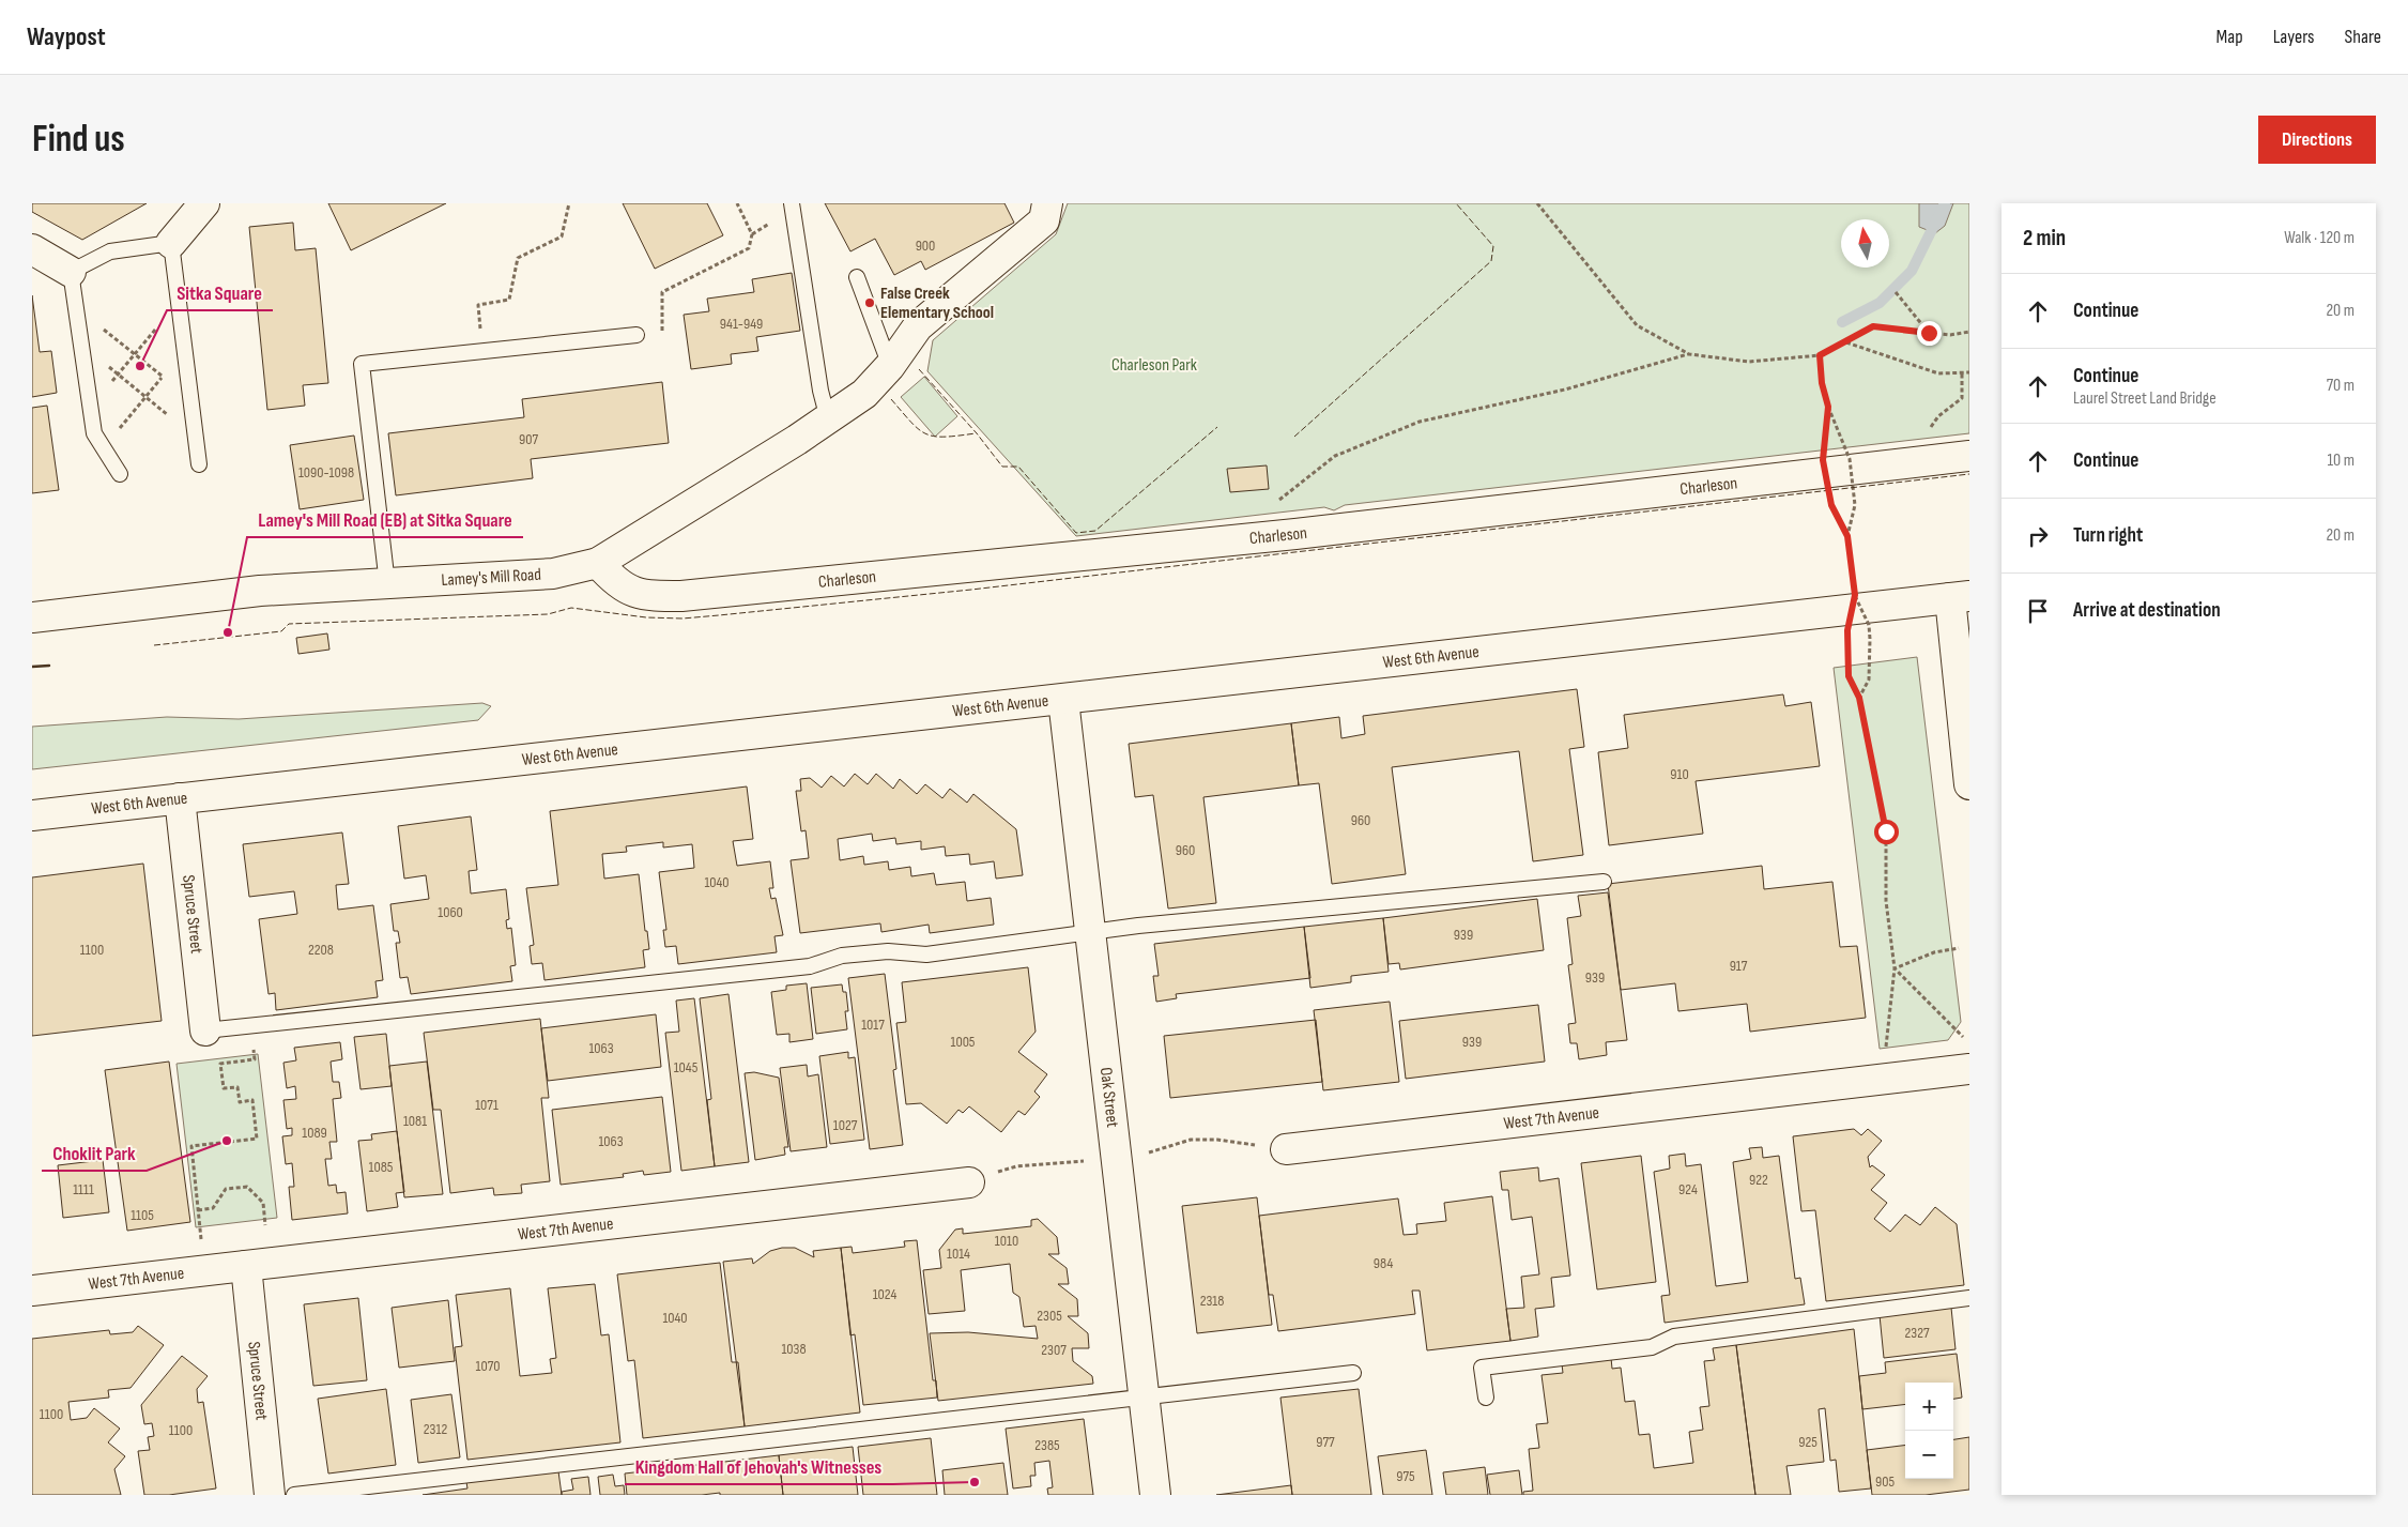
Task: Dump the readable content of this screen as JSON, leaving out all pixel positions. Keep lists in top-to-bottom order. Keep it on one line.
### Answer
{"streets":{"street":["Charleson","Lamey's Mill Road","West 6th Avenue","Spruce Street","Oak Street","West 7th Avenue"]},"crossings":[["Charleson","Lamey's Mill Road"],["West 6th Avenue","Spruce Street"],["West 6th Avenue","Oak Street"],["Spruce Street","West 7th Avenue"]],"parks":["Charleson Park"],"places":["False Creek Elementary School","Sitka Square","Lamey's Mill Road (EB) at Sitka Square","Choklit Park","Kingdom Hall of Jehovah's Witnesses"],"house_numbers":["900","941-949","907","1090-1098","910","960","960","1040","1060","939","1100","2208","917","939","1017","1005","939","1063","1045","1071","1081","1027","1089","1063","1085","922","1111","924","1105","1010","1014","984","1024","2318","2305","1040","2327","1038","2307","1070","1100","2312","1100","977","925","2385","975","905"],"north":"top","page":{"header":"Waypost","nav":["Map","Layers","Share"],"buttons":"Directions","title":"Find us","heading":["2 min","Walk · 120 m"],"list":[["Continue","20 m"],["Continue","Laurel Street Land Bridge","70 m"],["Continue","10 m"],["Turn right","20 m"],"Arrive at destination"],"map_buttons":["+","−"]}}
